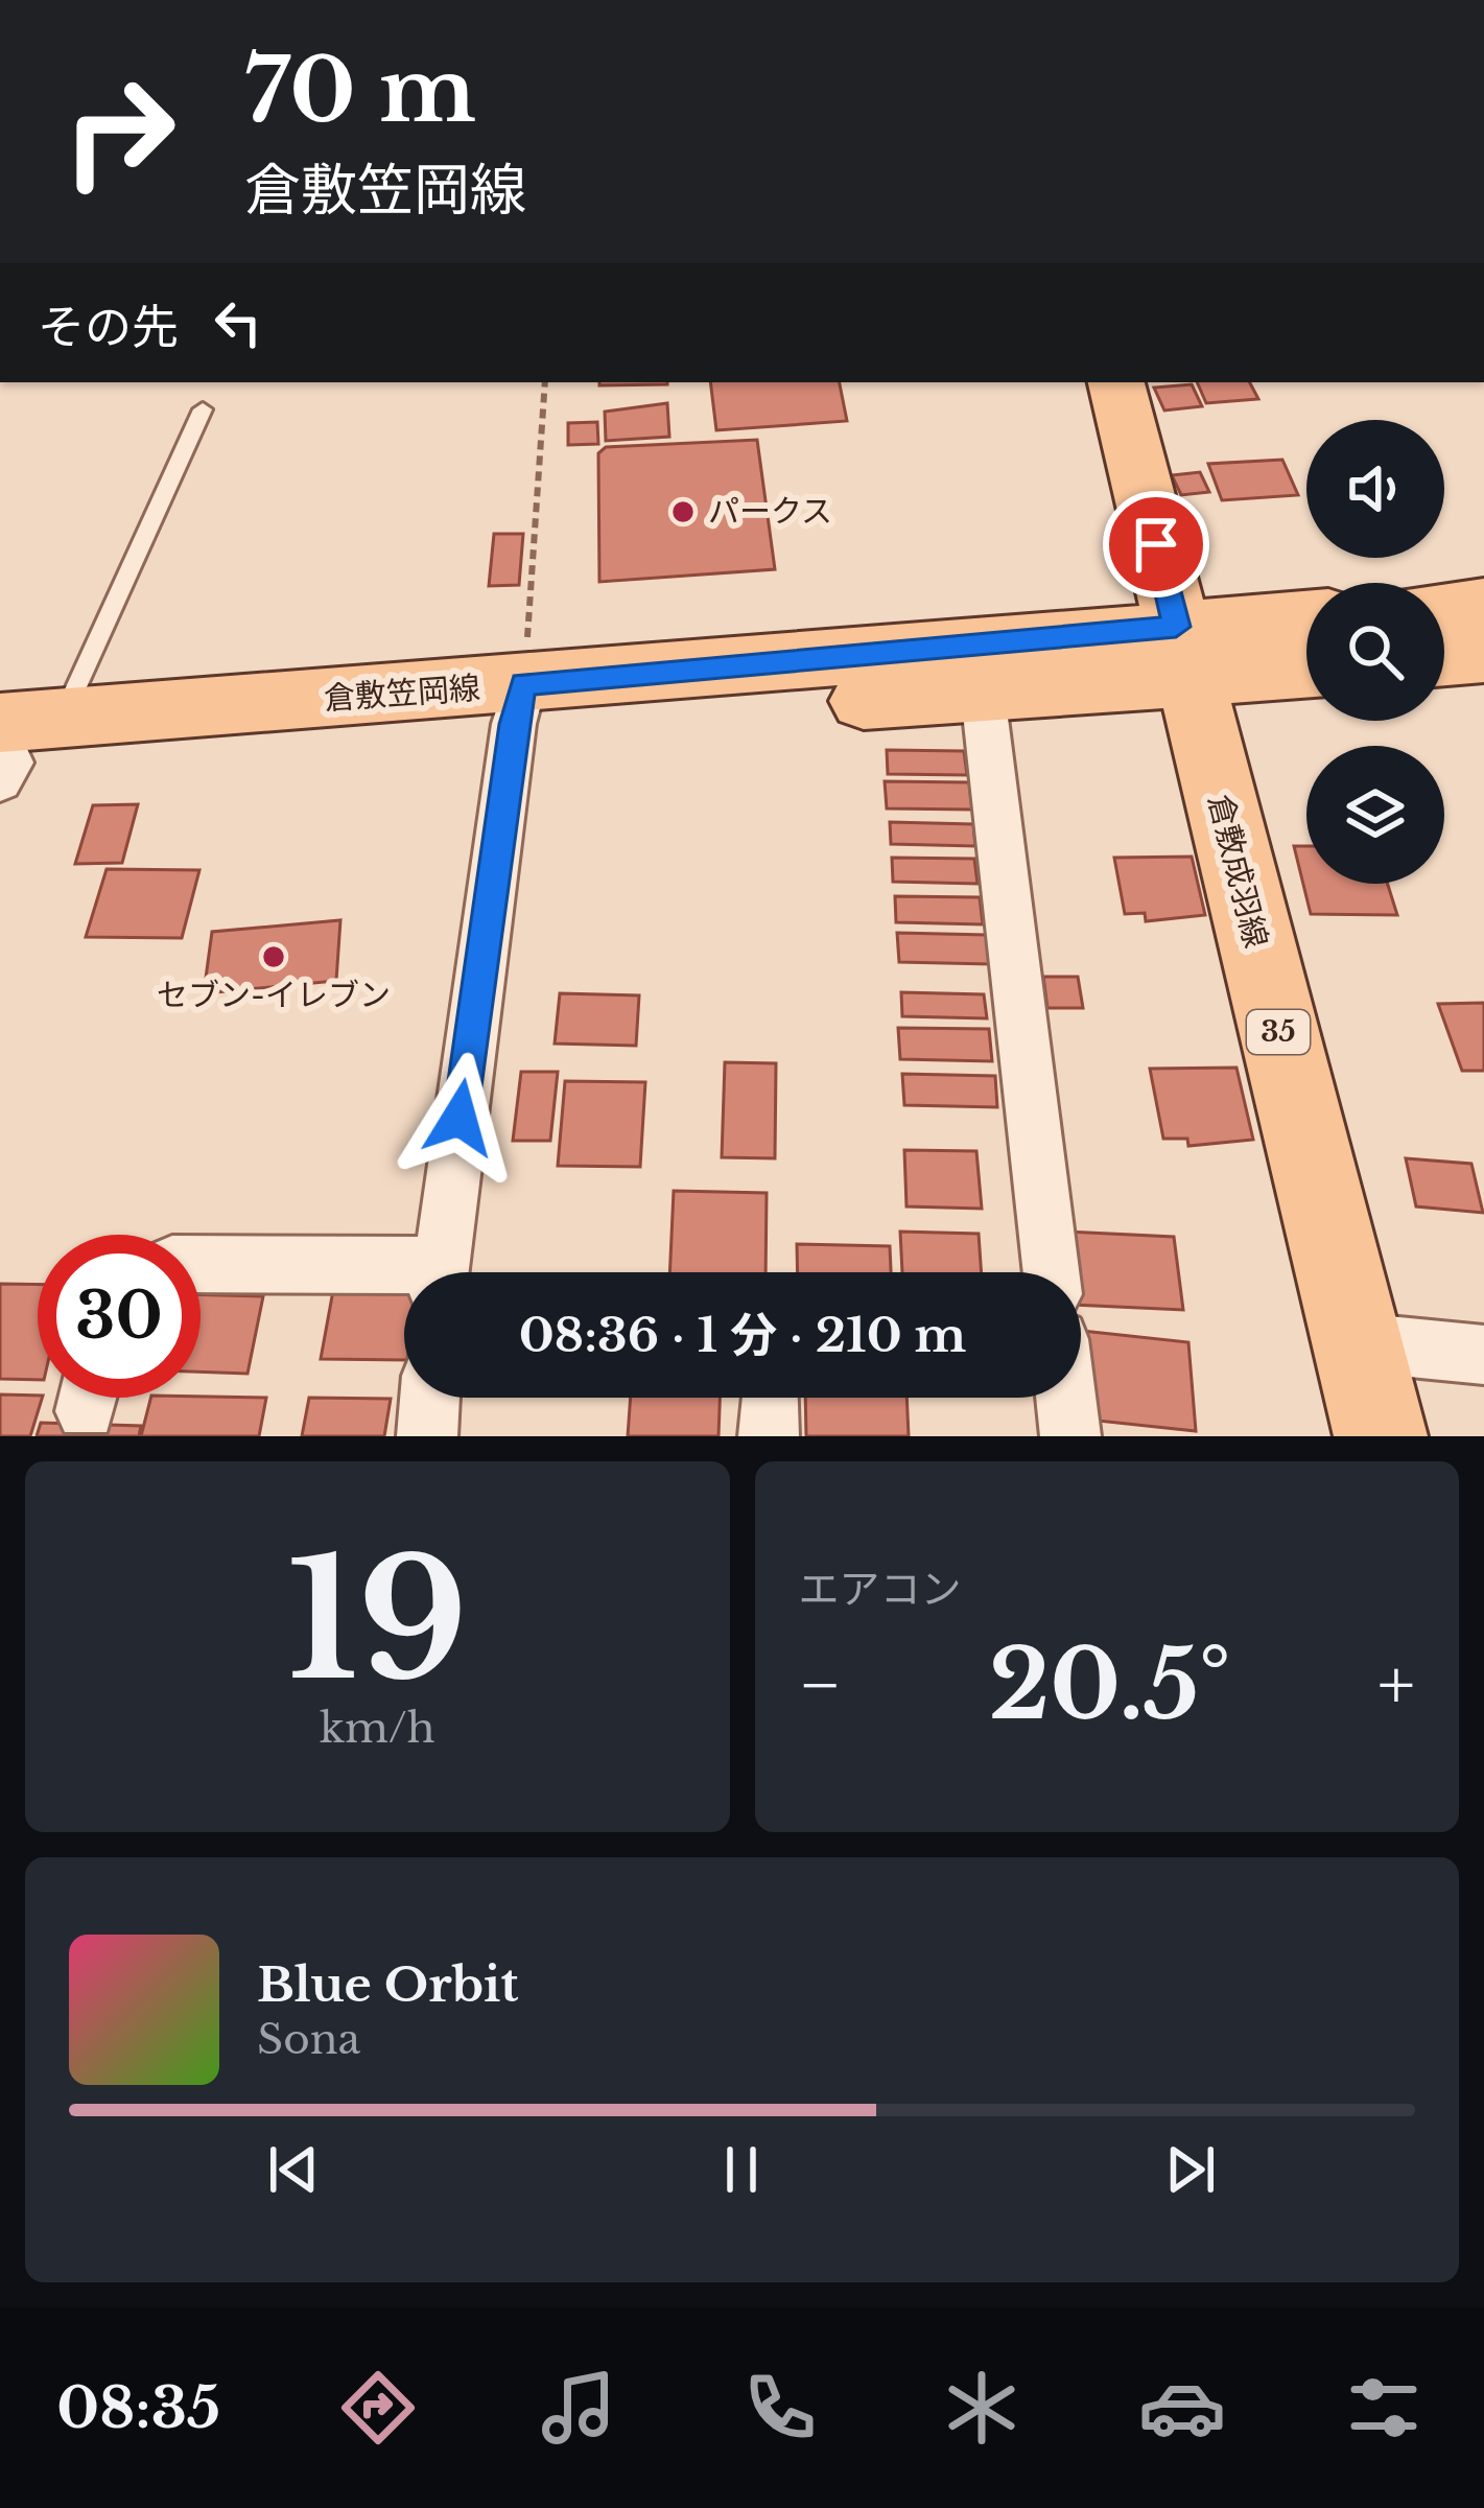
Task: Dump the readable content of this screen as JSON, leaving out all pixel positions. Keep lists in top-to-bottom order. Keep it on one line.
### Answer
{"streets":{"main road":["倉敷笠岡線","倉敷成羽線","35"]},"crossings":[["倉敷笠岡線","倉敷成羽線"]],"places":["パークス","セブン-イレブン"],"page":{"turn":["70 m","倉敷笠岡線"],"then":"その先","limit":"30","trip":"08:36 · 1 分 · 210 m","tile":[["19","km/h"],"エアコン"],"heat":["−","20.5°","+"],"song":["Blue Orbit","Sona"],"tabs":"08:35"}}
